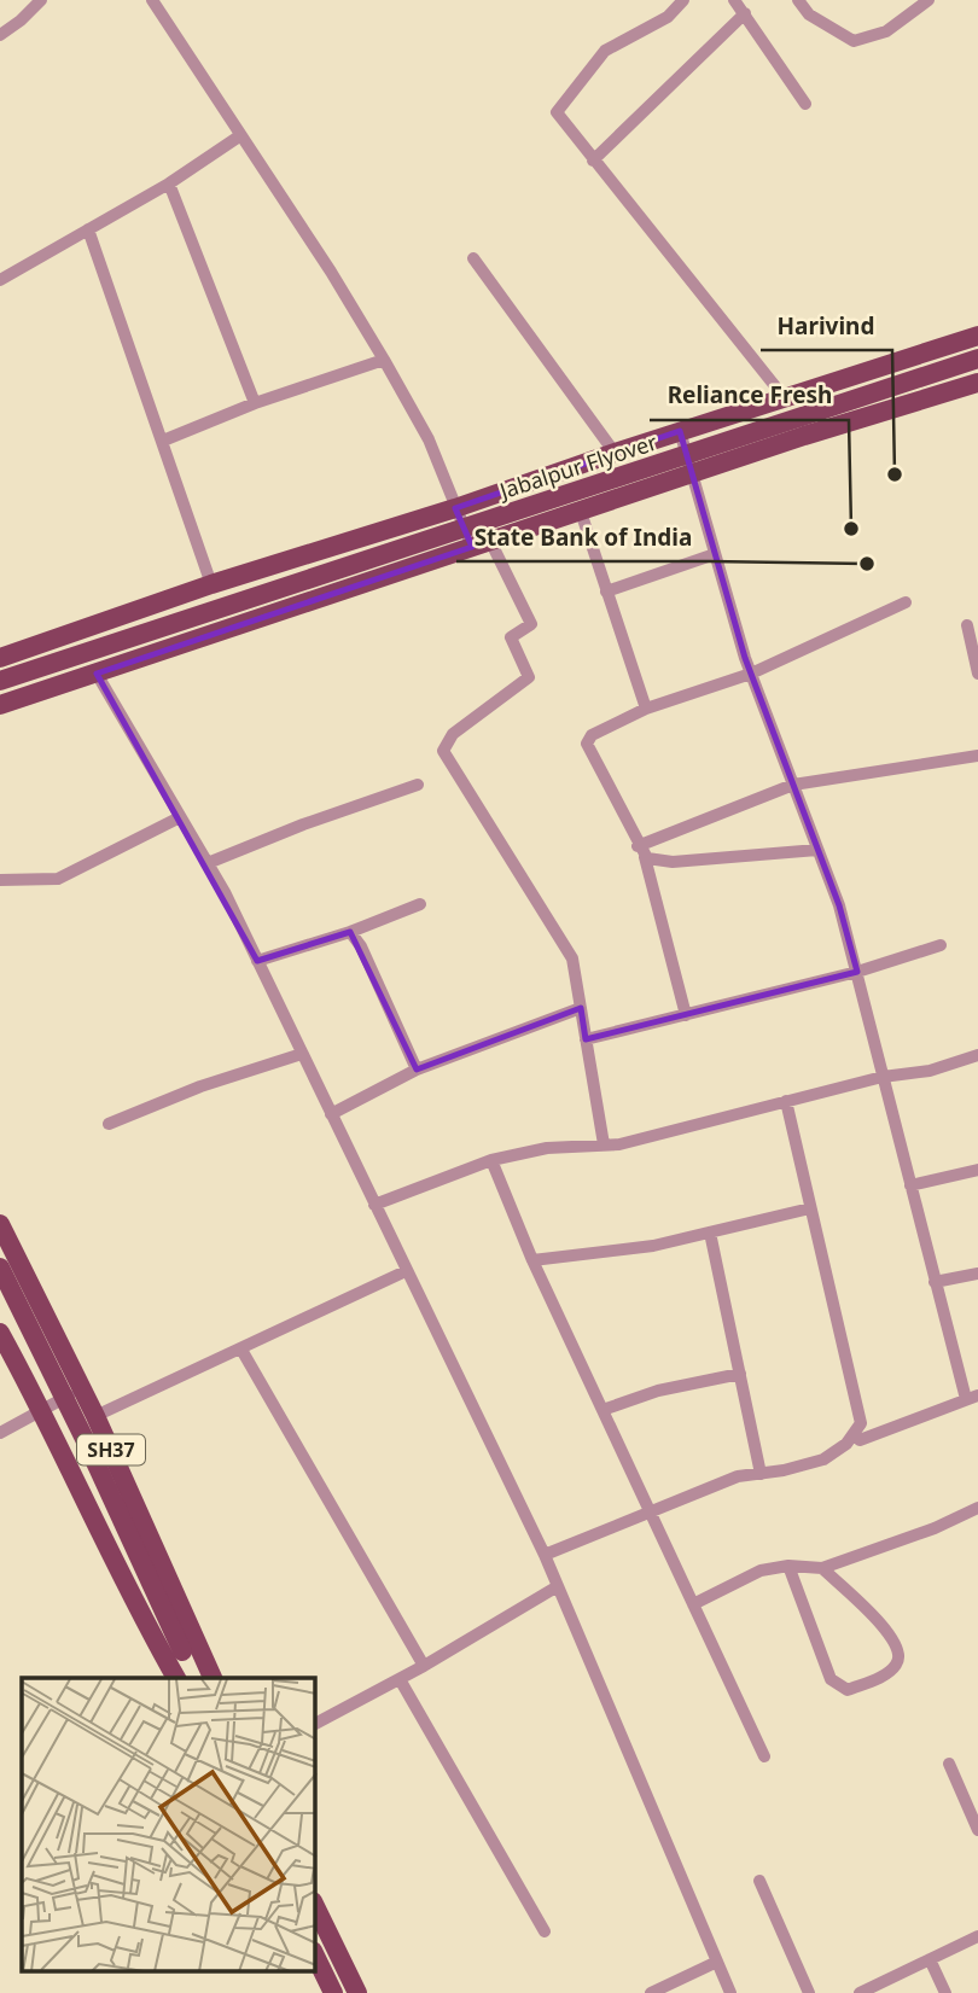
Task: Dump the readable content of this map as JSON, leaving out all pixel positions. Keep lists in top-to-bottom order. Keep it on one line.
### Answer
{"streets":{"main road":["Jabalpur Flyover","SH37"]},"places":["Harivind","Reliance Fresh","State Bank of India"]}
